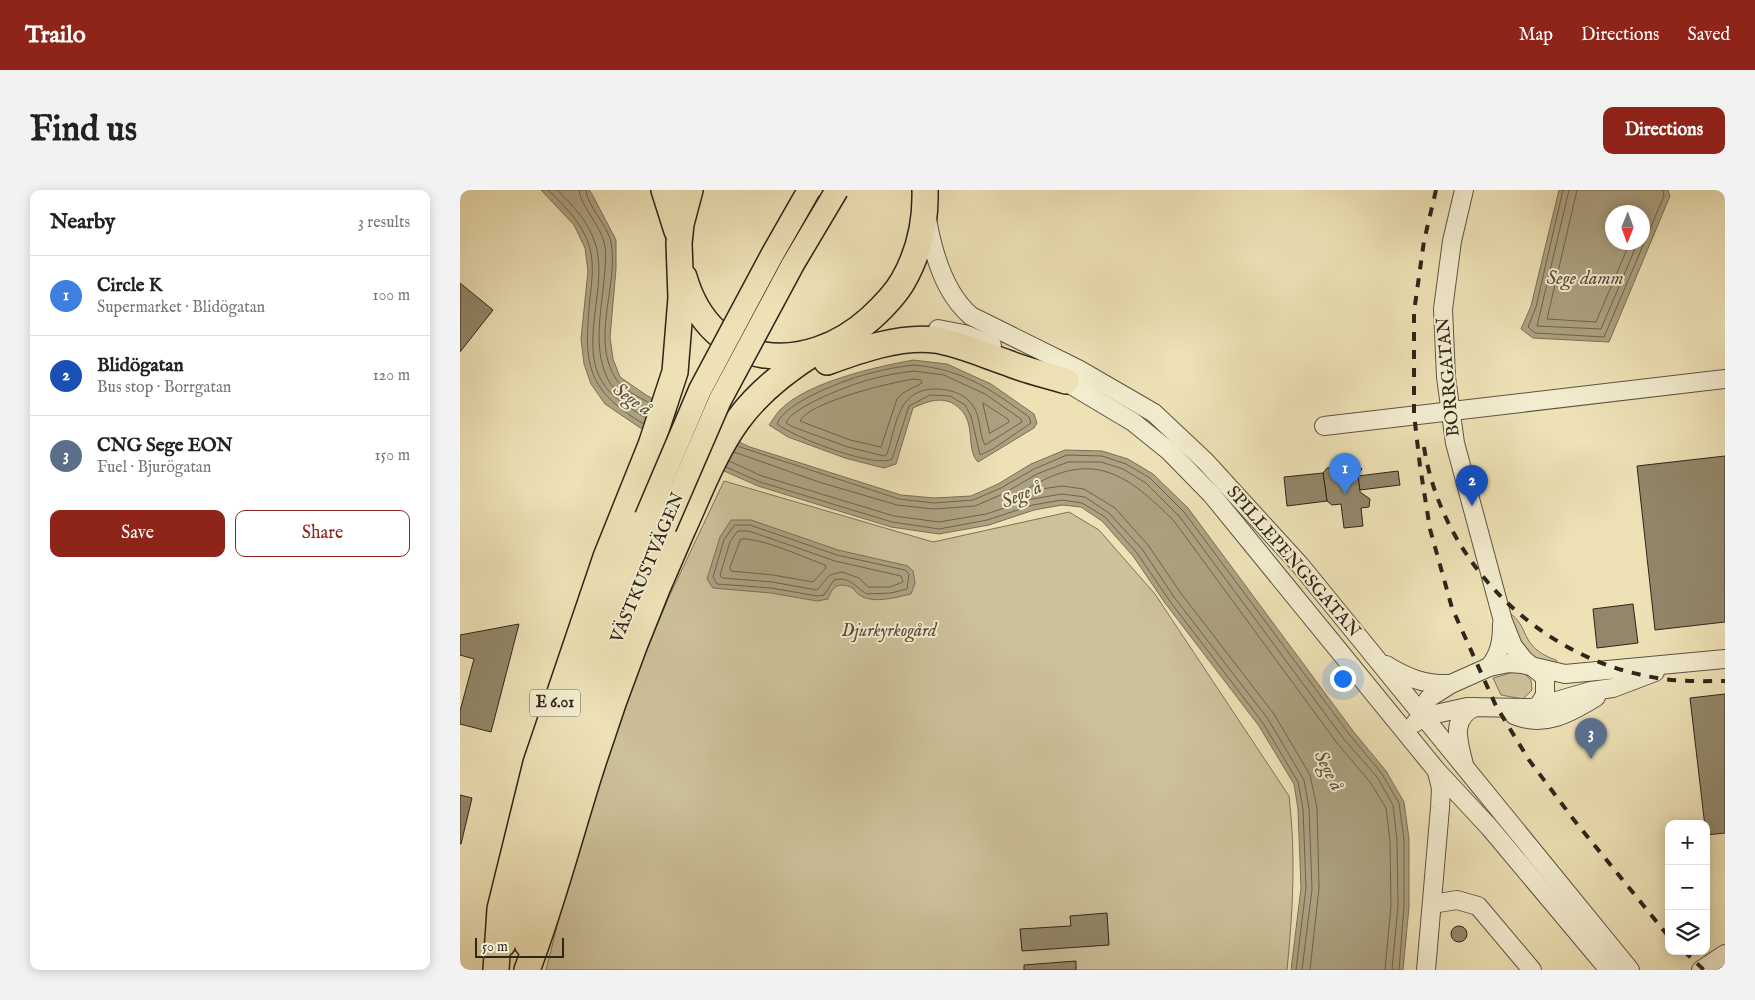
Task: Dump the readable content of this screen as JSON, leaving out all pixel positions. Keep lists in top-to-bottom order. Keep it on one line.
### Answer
{"streets":{"highway":["E 6.01"],"main road":["VÄSTKUSTVÄGEN"],"street":["BORRGATAN","SPILLEPENGSGATAN"]},"crossings":[["VÄSTKUSTVÄGEN","E 6.01"]],"water":["Sege damm","Sege å"],"parks":["Djurkyrkogård"],"scale_bar":"50 m","north":"bottom","page":{"header":"Trailo","nav":["Map","Directions","Saved"],"buttons":["Directions",["Save","Share"]],"title":"Find us","heading":["Nearby","3 results"],"list":[{"mark":"1","name":"Circle K","note":"Supermarket · Blidögatan","value":"100 m"},{"mark":"2","name":"Blidögatan","note":"Bus stop · Borrgatan","value":"120 m"},{"mark":"3","name":"CNG Sege EON","note":"Fuel · Bjurögatan","value":"150 m"}],"pins":["1","2","3"],"map_buttons":["+","−"],"scale":"50 m"}}
